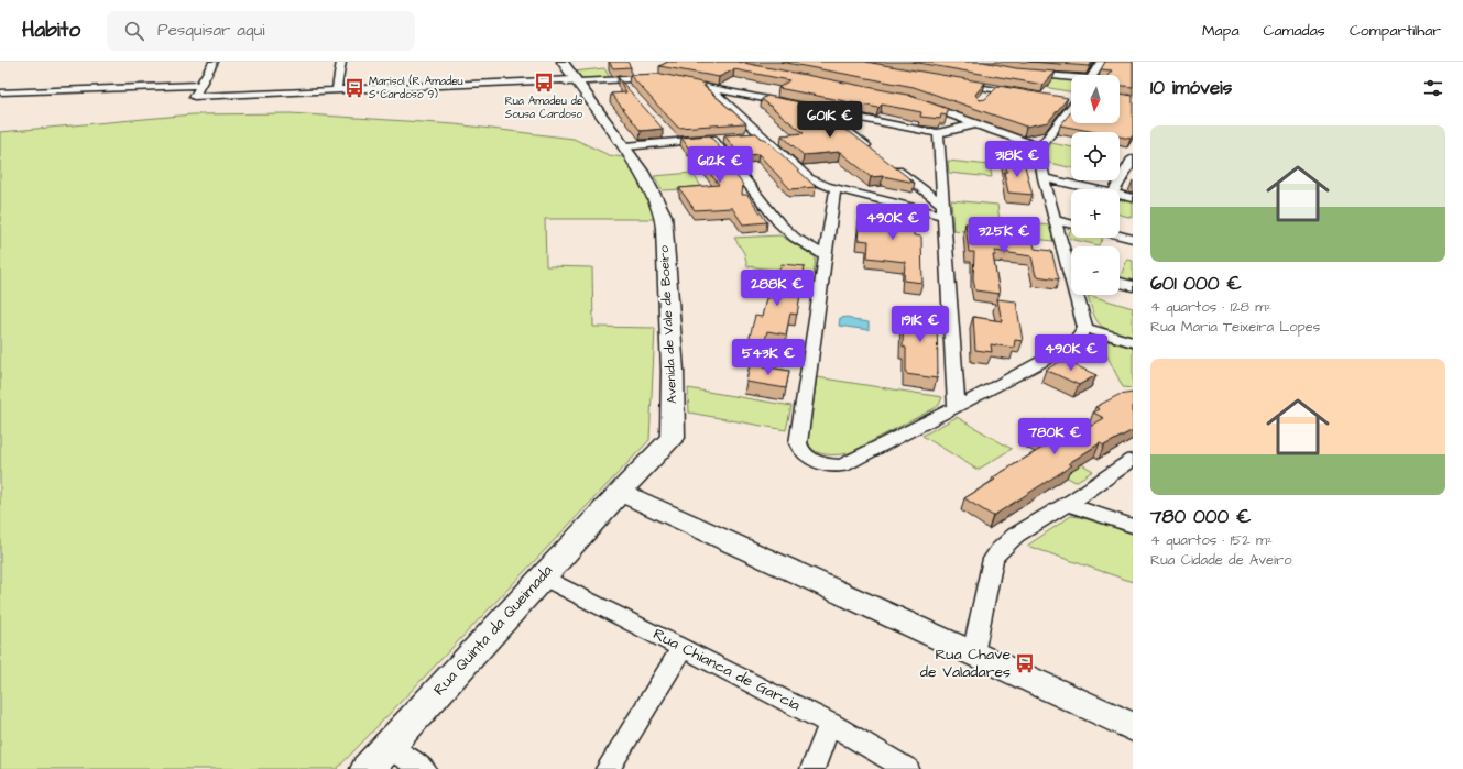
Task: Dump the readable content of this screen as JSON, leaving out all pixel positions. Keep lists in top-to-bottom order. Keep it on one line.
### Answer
{"streets":{"street":["Avenida de Vale de Boeiro","Rua Quinta da Queimada","Rua Chianca de Garcia"]},"crossings":[["Avenida de Vale de Boeiro","Rua Quinta da Queimada"],["Rua Quinta da Queimada","Rua Chianca de Garcia"]],"places":{"bus stop":["Rua Amadeu de Sousa Cardoso","Marisol (R Amadeu S Cardoso 9)","Rua Chave de Valadares"]},"north":"bottom","page":{"header":"Habito","search":"Pesquisar aqui","nav":["Mapa","Camadas","Compartilhar"],"heading":"10 imóveis","map_buttons":["+","−"],"price":["601K €","318K €","612K €","490K €","325K €","288K €","191K €","490K €","543K €","780K €"],"list":[{"name":"601 000 €","note":"4 quartos · 128 m² · Rua Maria Teixeira Lopes"},{"name":"780 000 €","note":"4 quartos · 152 m² · Rua Cidade de Aveiro"}]}}
